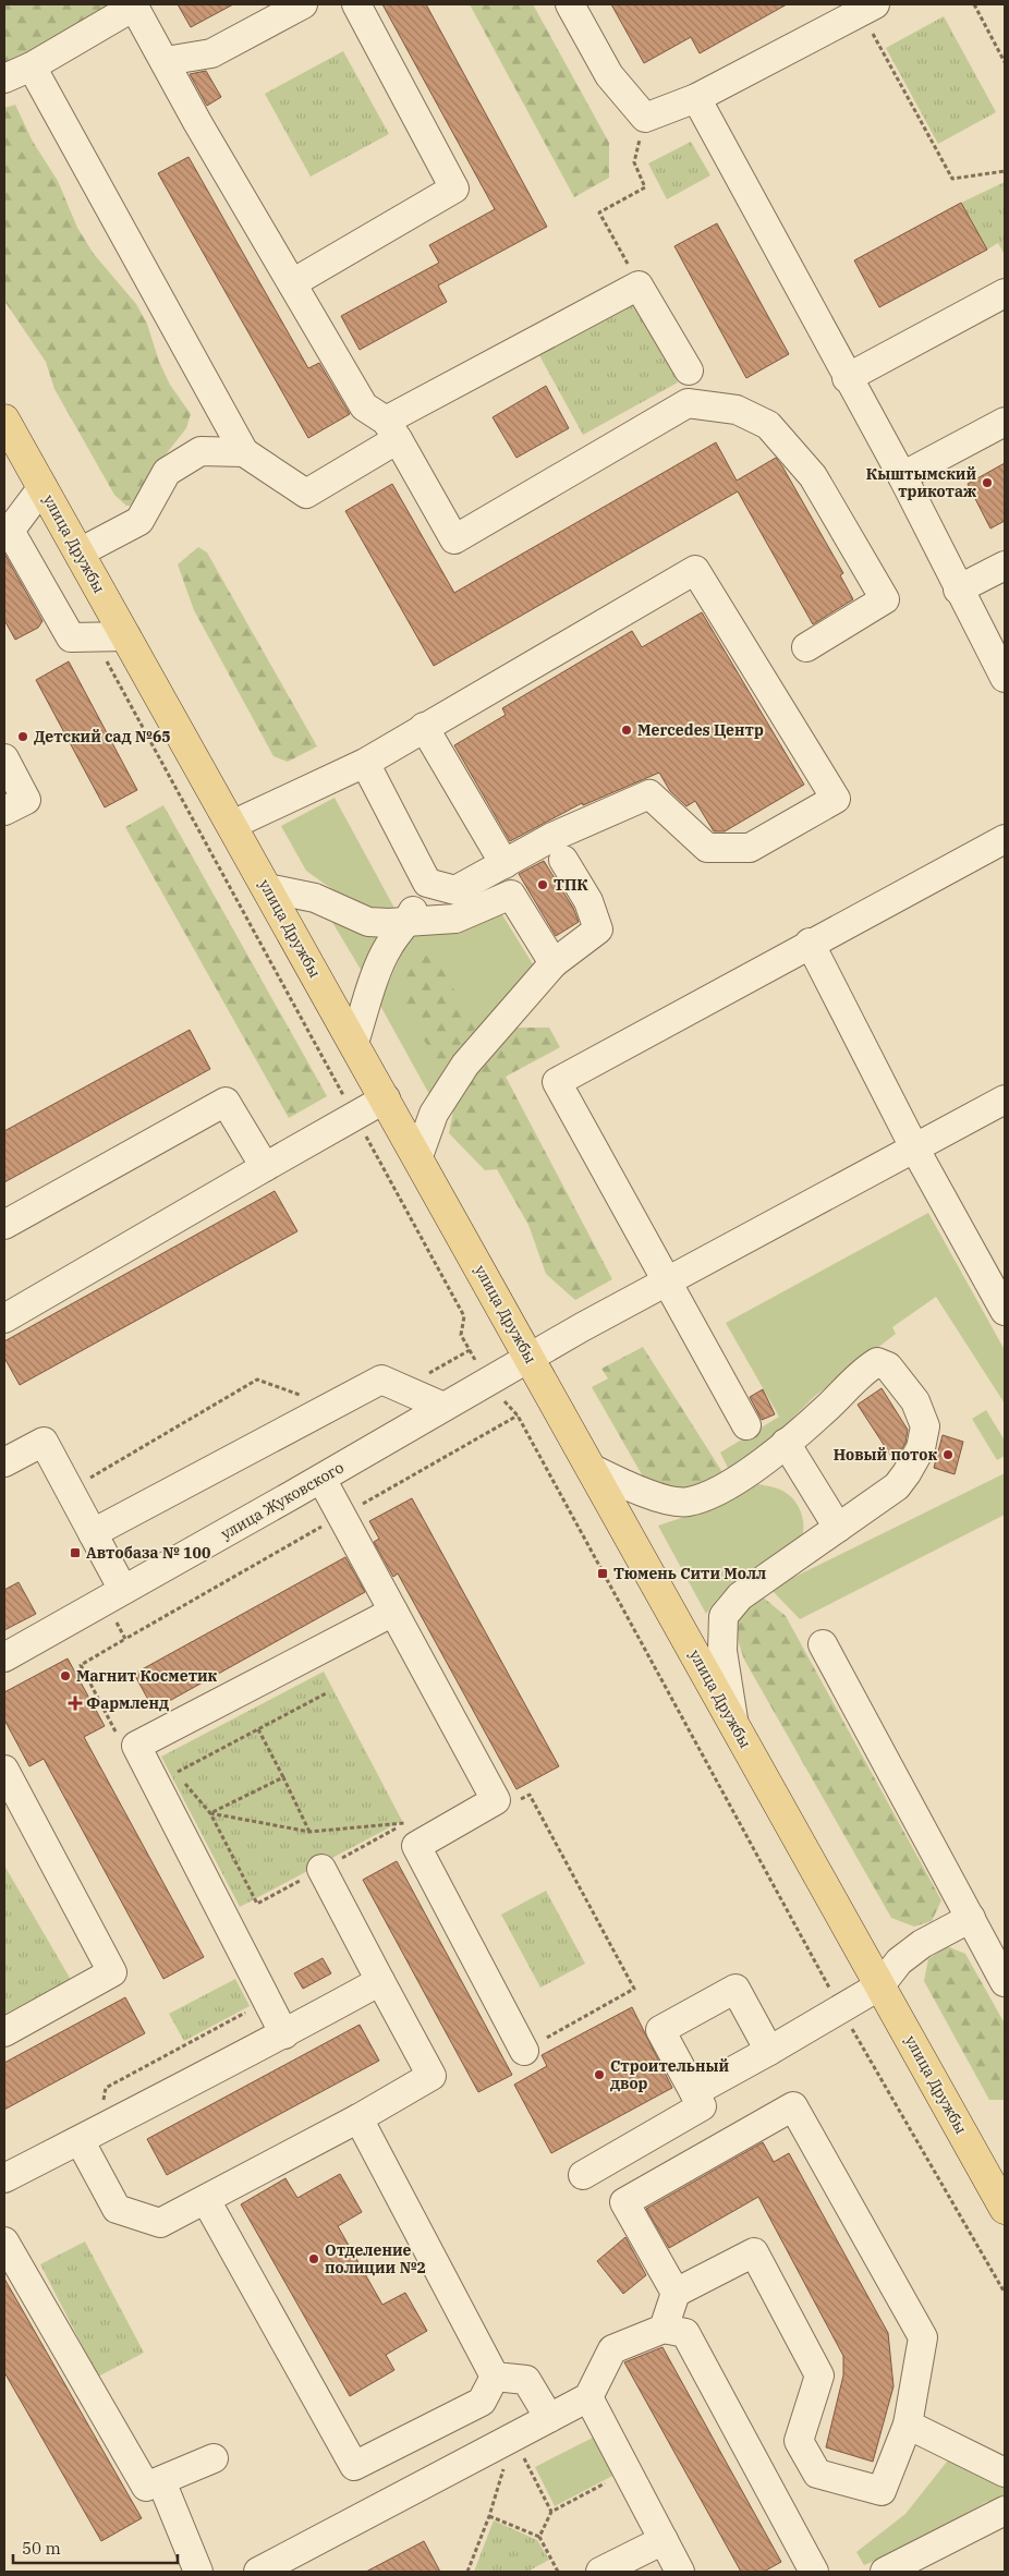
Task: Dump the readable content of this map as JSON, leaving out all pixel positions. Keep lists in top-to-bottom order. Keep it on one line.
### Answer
{"streets":{"main road":["улица Дружбы"],"street":["улица Жуковского"]},"crossings":[["улица Дружбы","улица Жуковского"]],"places":{"other":["Кыштымский трикотаж","Mercedes Центр","Детский сад №65","ТПК","Новый поток","Магнит Косметик","Строительный двор","Отделение полиции №2"],"transit":["Автобаза № 100","Тюмень Сити Молл"],"health":["Фармленд"]},"scale_bar":"50 m"}
